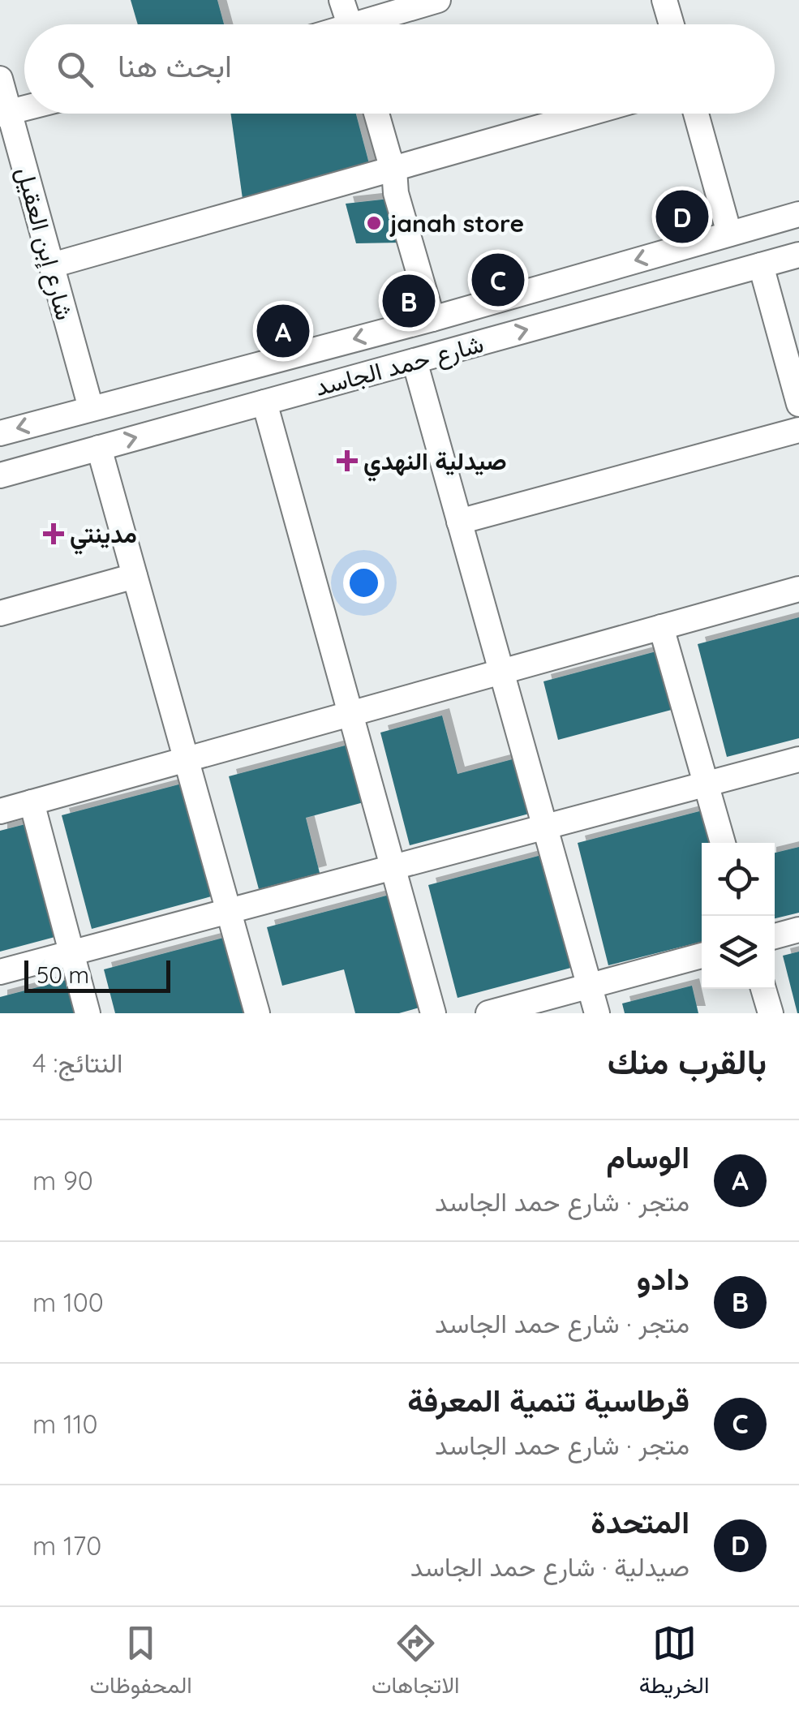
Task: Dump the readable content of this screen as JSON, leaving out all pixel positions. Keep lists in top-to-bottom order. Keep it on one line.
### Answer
{"streets":{"street":["شارع إبن العقيل","شارع حمد الجاسد"]},"crossings":[["شارع إبن العقيل","شارع حمد الجاسد"]],"places":{"other":["janah store"],"health":["صيدلية النهدي","مدينتي"]},"scale_bar":"50 m","page":{"search":"ابحث هنا","pins":["D","C","B","A"],"scale":"50 m","heading":["بالقرب منك","النتائج: 4"],"list":[{"mark":"A","name":"الوسام","note":"متجر · شارع حمد الجاسد","value":"90 m"},{"mark":"B","name":"دادو","note":"متجر · شارع حمد الجاسد","value":"100 m"},{"mark":"C","name":"قرطاسية تنمية المعرفة","note":"متجر · شارع حمد الجاسد","value":"110 m"},{"mark":"D","name":"المتحدة","note":"صيدلية · شارع حمد الجاسد","value":"170 m"}],"nav":["الخريطة","الاتجاهات","المحفوظات"]}}
